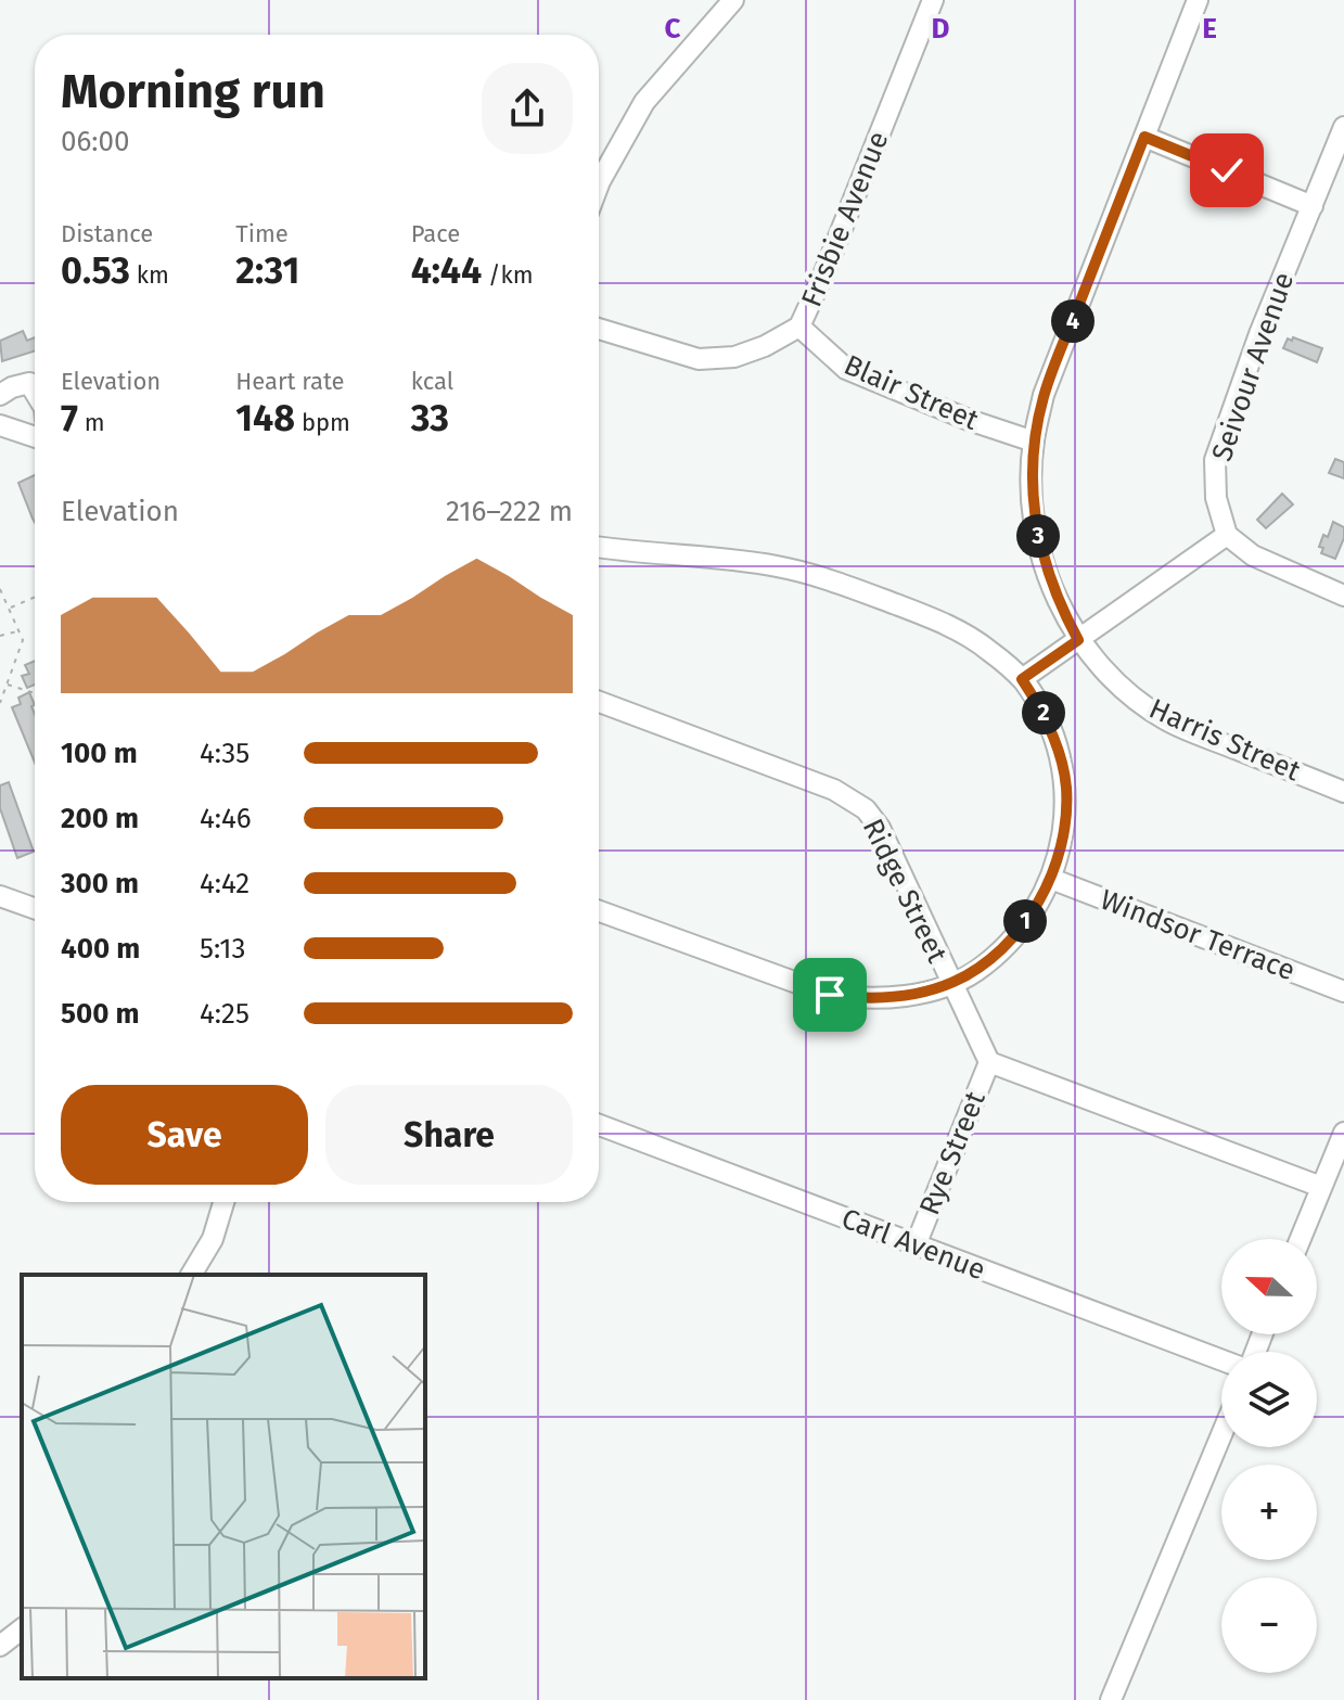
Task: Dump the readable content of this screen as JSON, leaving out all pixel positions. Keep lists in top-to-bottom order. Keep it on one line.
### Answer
{"streets":{"street":["Frisbie Avenue","Seivour Avenue","Blair Street","Harris Street","Ridge Street","Windsor Terrace","Rye Street","Carl Avenue"]},"crossings":[["Frisbie Avenue","Blair Street"],["Blair Street","Harris Street"],["Ridge Street","Rye Street"],["Rye Street","Carl Avenue"]],"north":"left","page":{"heading":["Morning run","06:00"],"stats":[["Distance","0.53 km"],["Time","2:31"],["Pace","4:44 /km"],["Elevation","7 m"],["Heart rate","148 bpm"],["kcal","33"]],"pins":["4","3","2","1"],"chart":["Elevation","216–222 m"],"list":[{"name":"100 m","note":"4:35"},{"name":"200 m","note":"4:46"},{"name":"300 m","note":"4:42"},{"name":"400 m","note":"5:13"},{"name":"500 m","note":"4:25"}],"buttons":["Save","Share"],"map_buttons":["+","−"]},"grid":{"columns":["C","D","E"]}}
